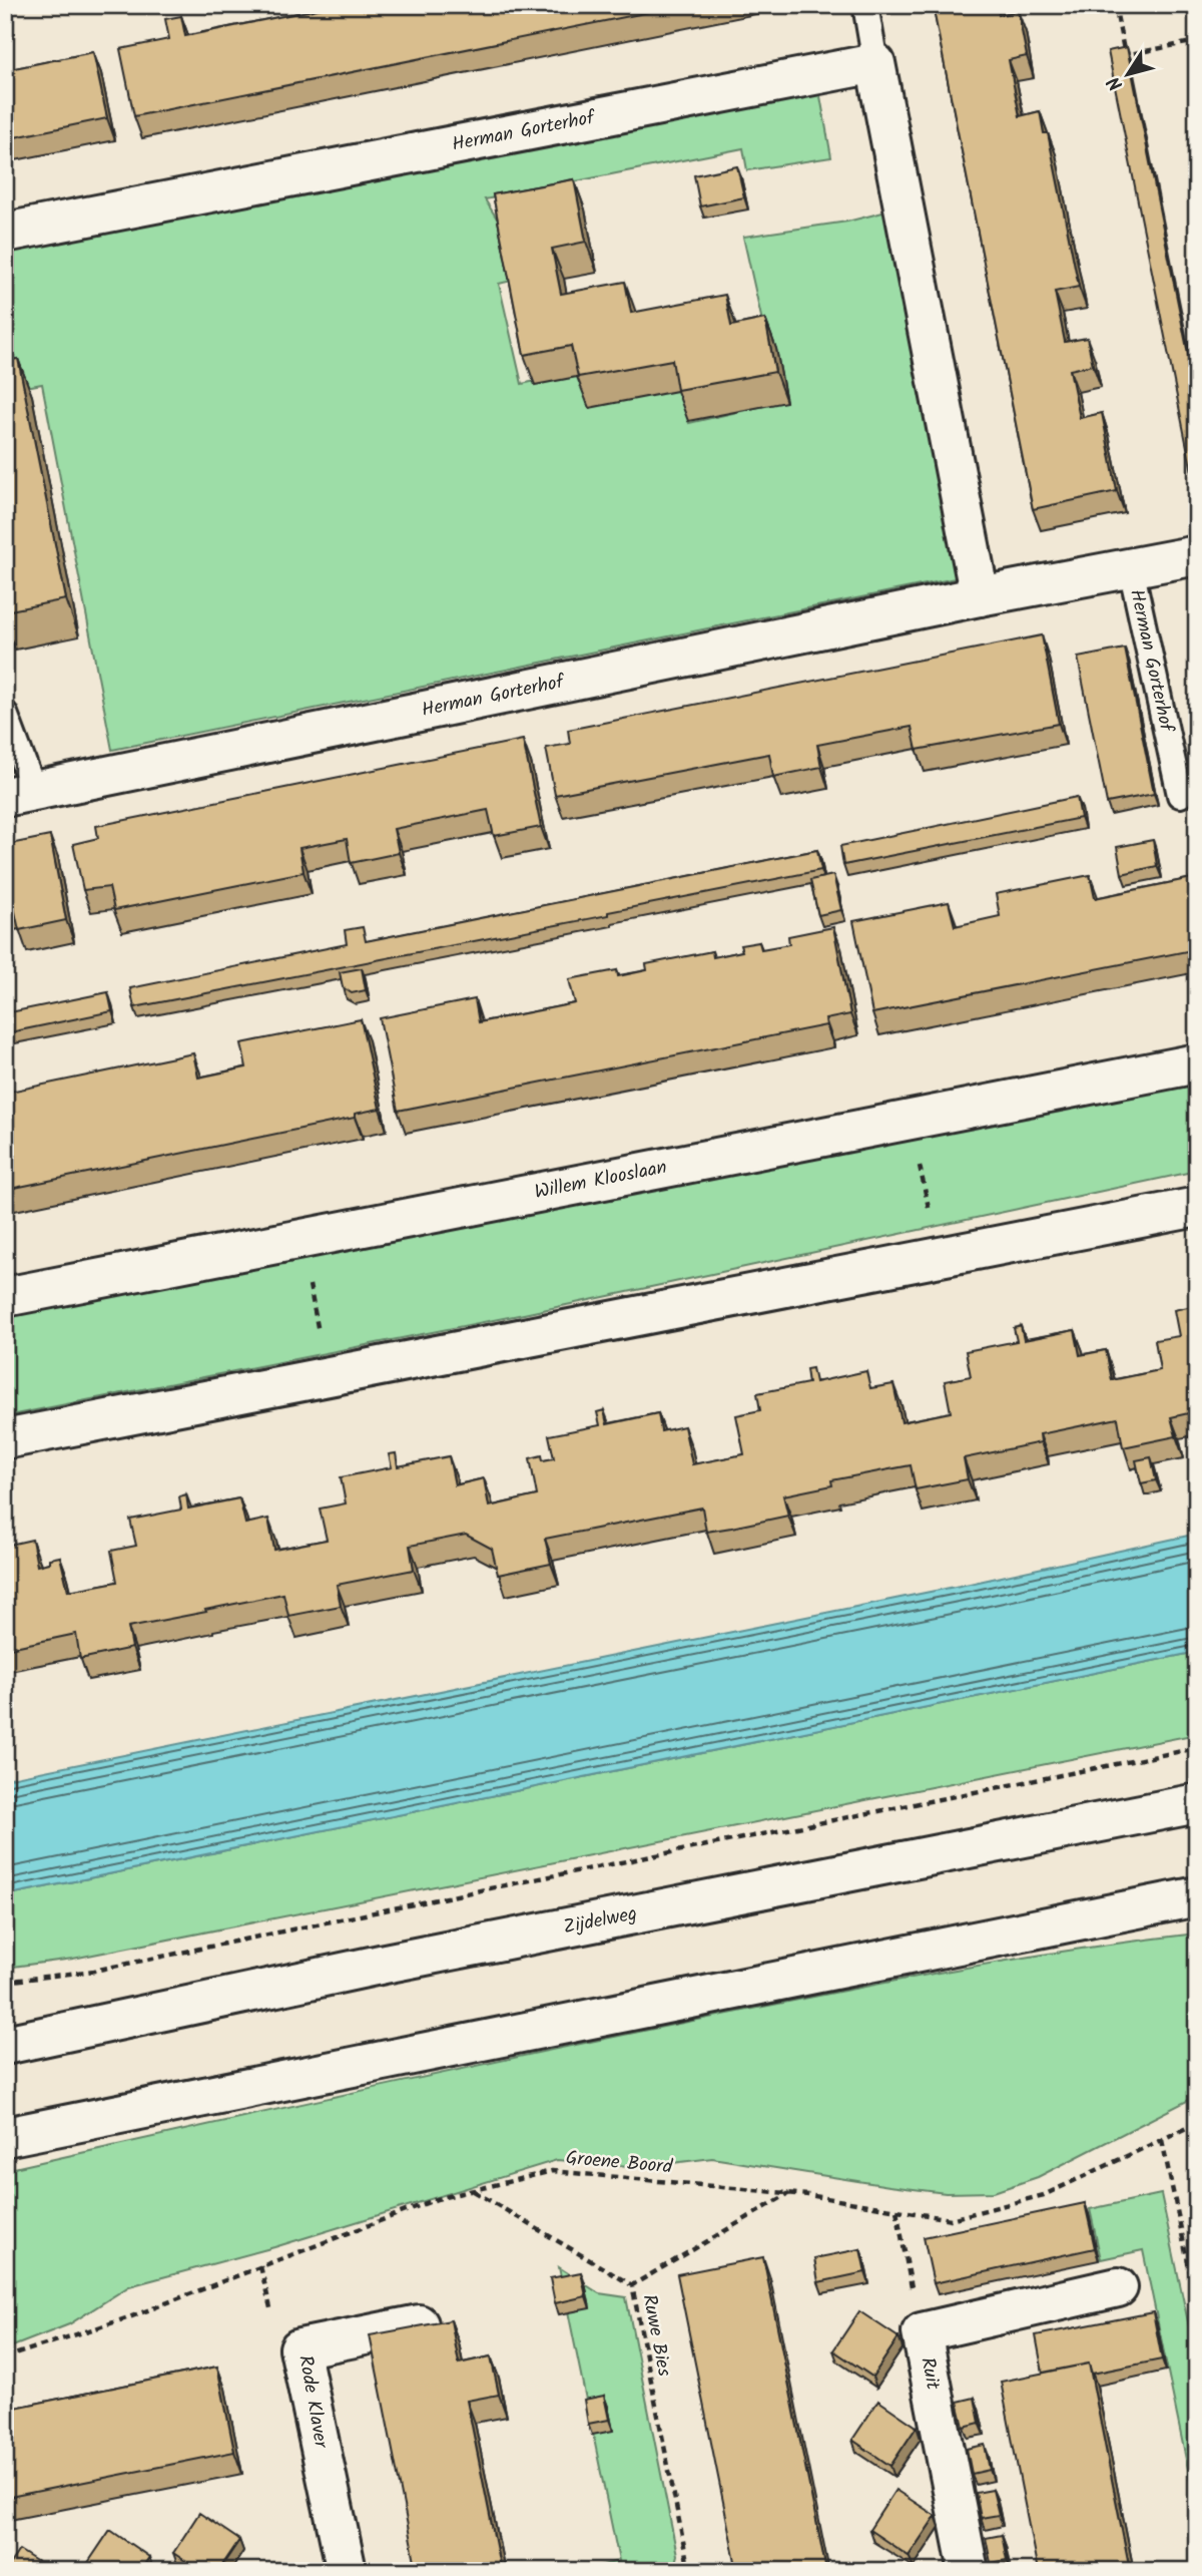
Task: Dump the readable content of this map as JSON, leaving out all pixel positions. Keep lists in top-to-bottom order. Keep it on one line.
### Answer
{"streets":{"street":["Herman Gorterhof","Willem Klooslaan","Zijdelweg","Ruit","Rode Klaver"],"path":["Groene Boord","Ruwe Bies"]},"crossings":[["Groene Boord","Ruwe Bies"]],"north":"bottom left"}
